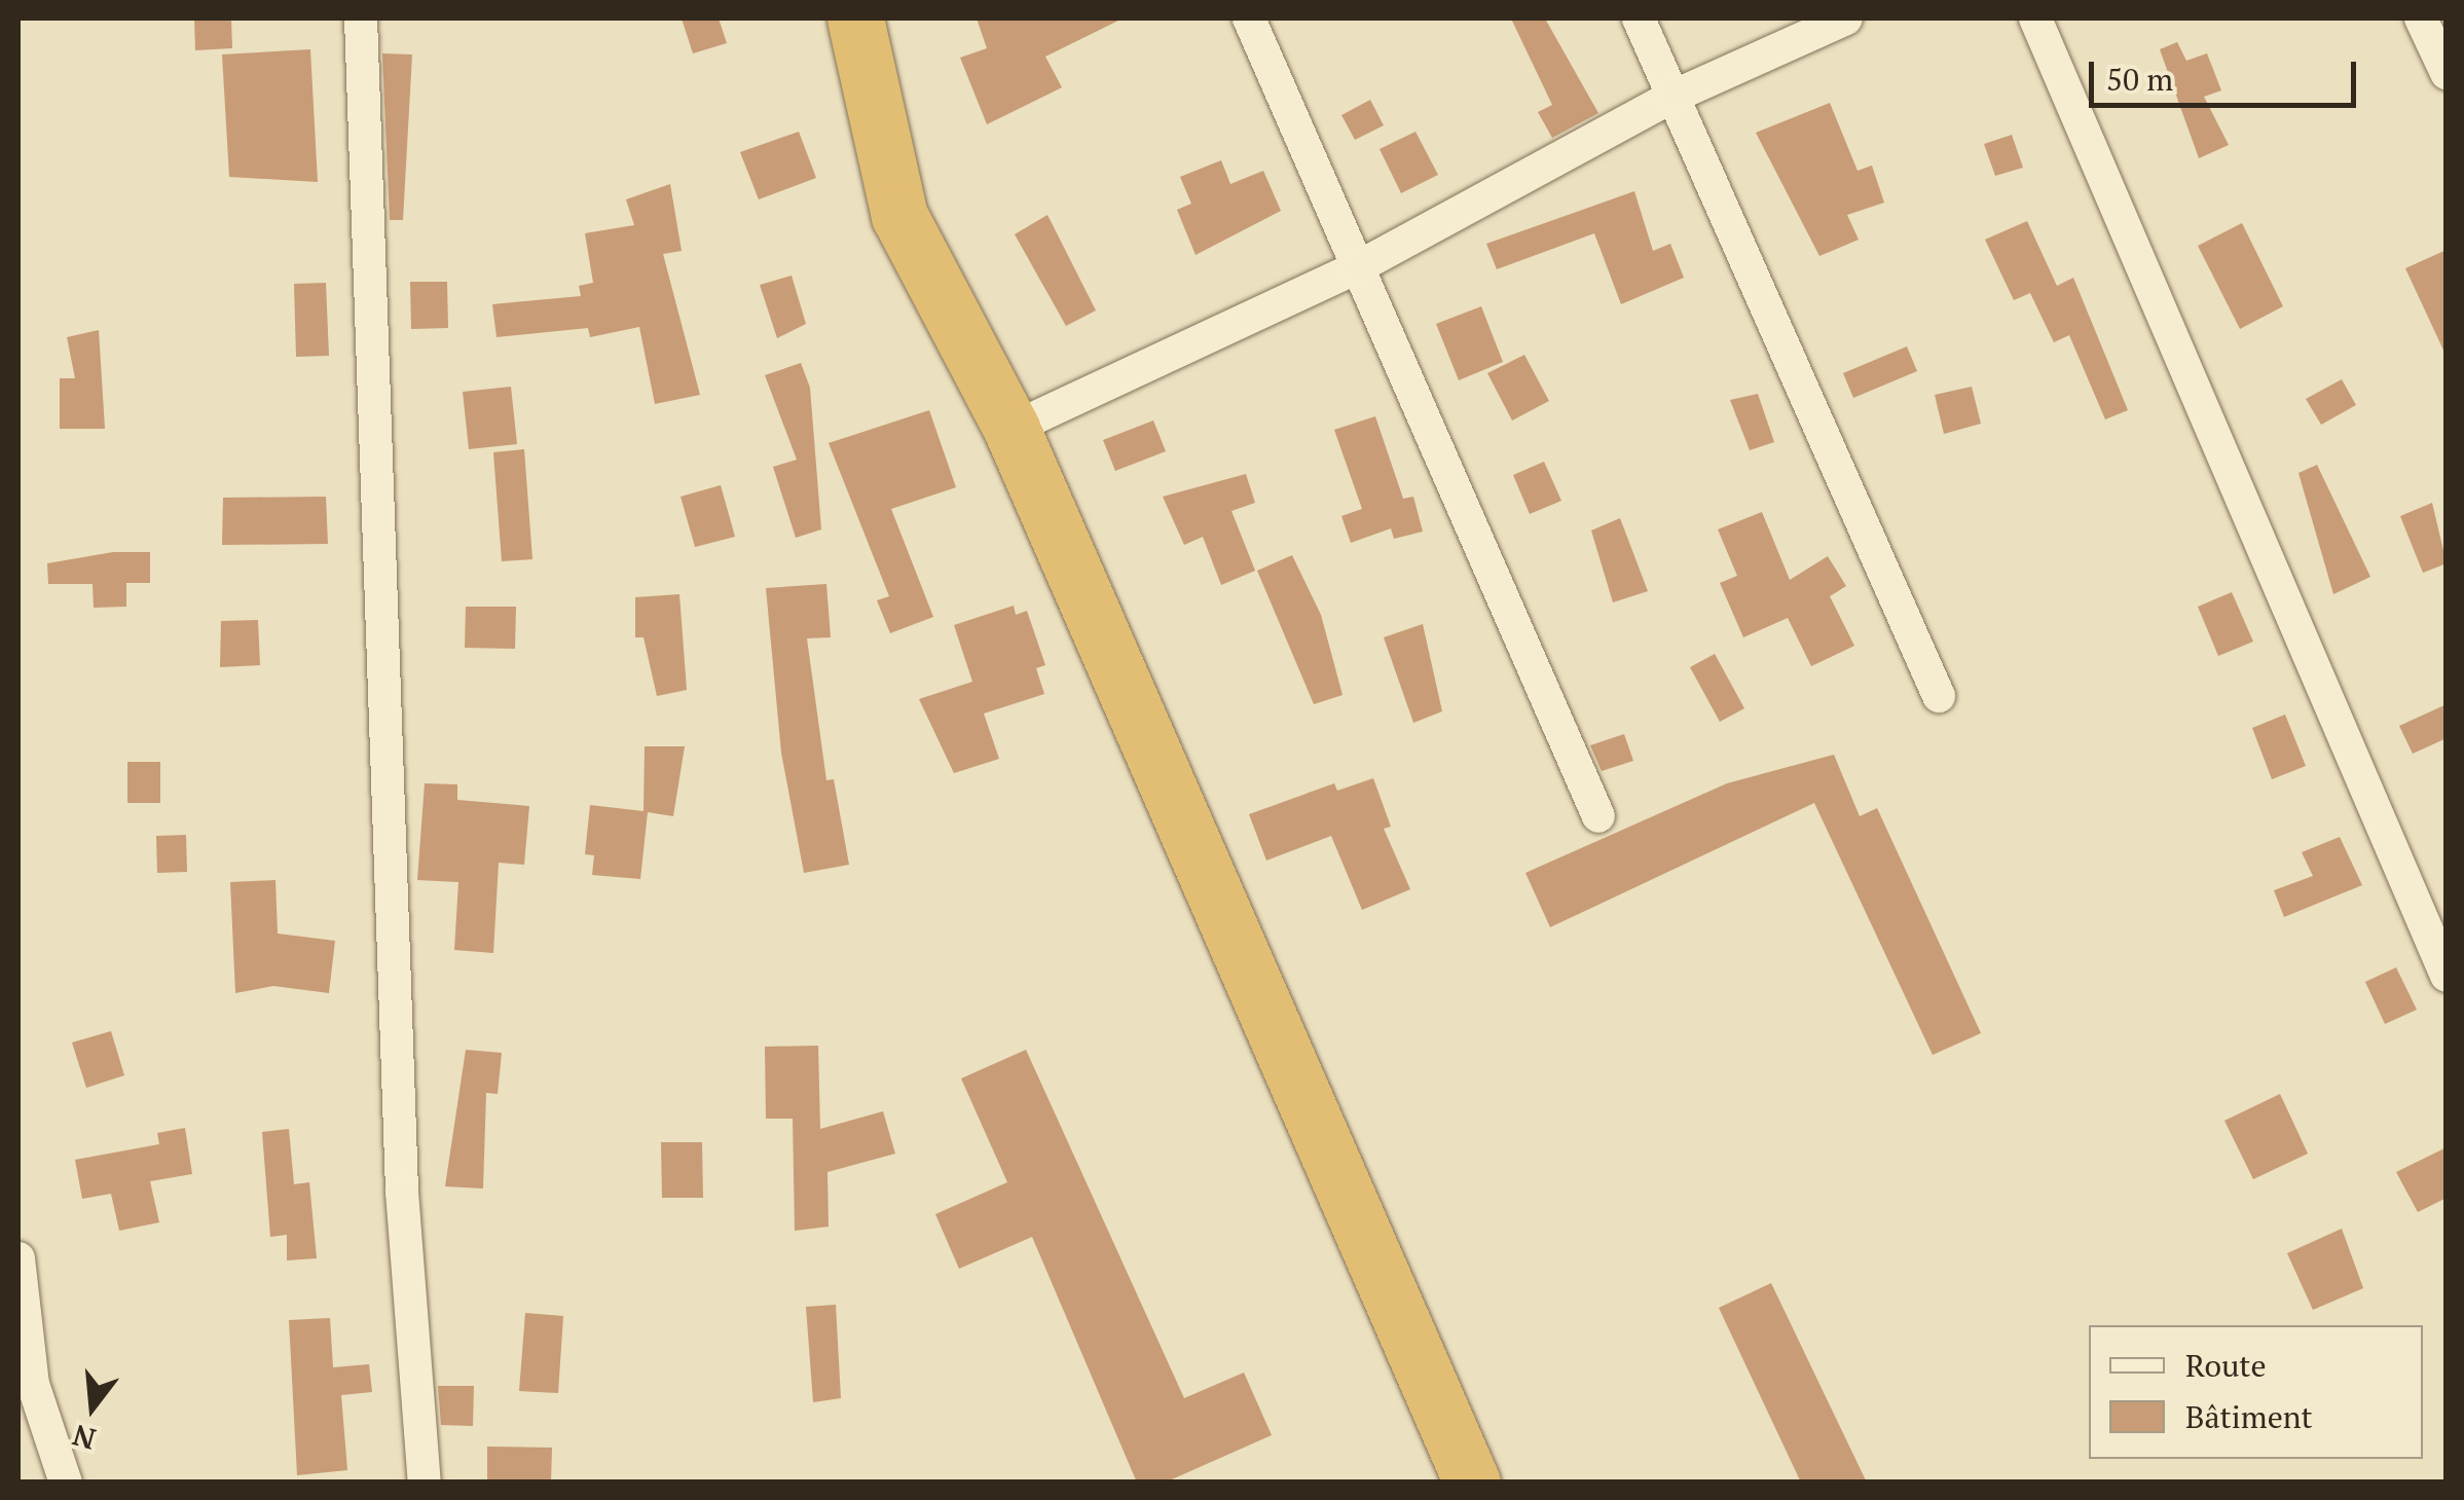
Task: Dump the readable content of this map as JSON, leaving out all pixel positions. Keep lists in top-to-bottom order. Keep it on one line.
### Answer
{"legend":["Route","Bâtiment"],"scale_bar":"50 m","north":"bottom"}
